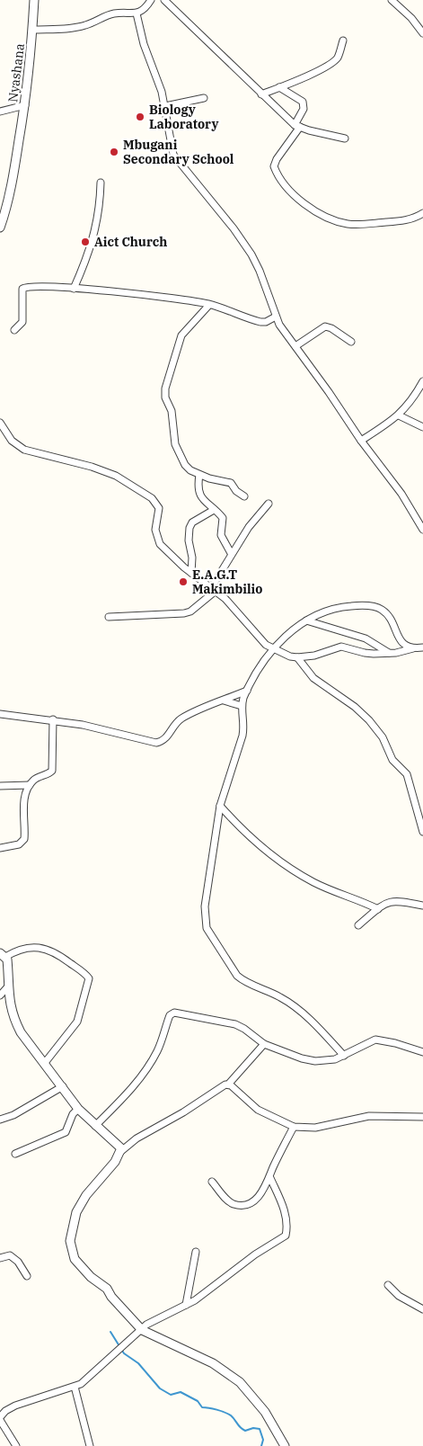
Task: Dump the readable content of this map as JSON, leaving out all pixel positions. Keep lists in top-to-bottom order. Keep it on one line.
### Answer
{"streets":{"street":["Nyashana"]},"places":["Biology Laboratory","Mbugani Secondary School","Aict Church","E.A.G.T Makimbilio"]}
